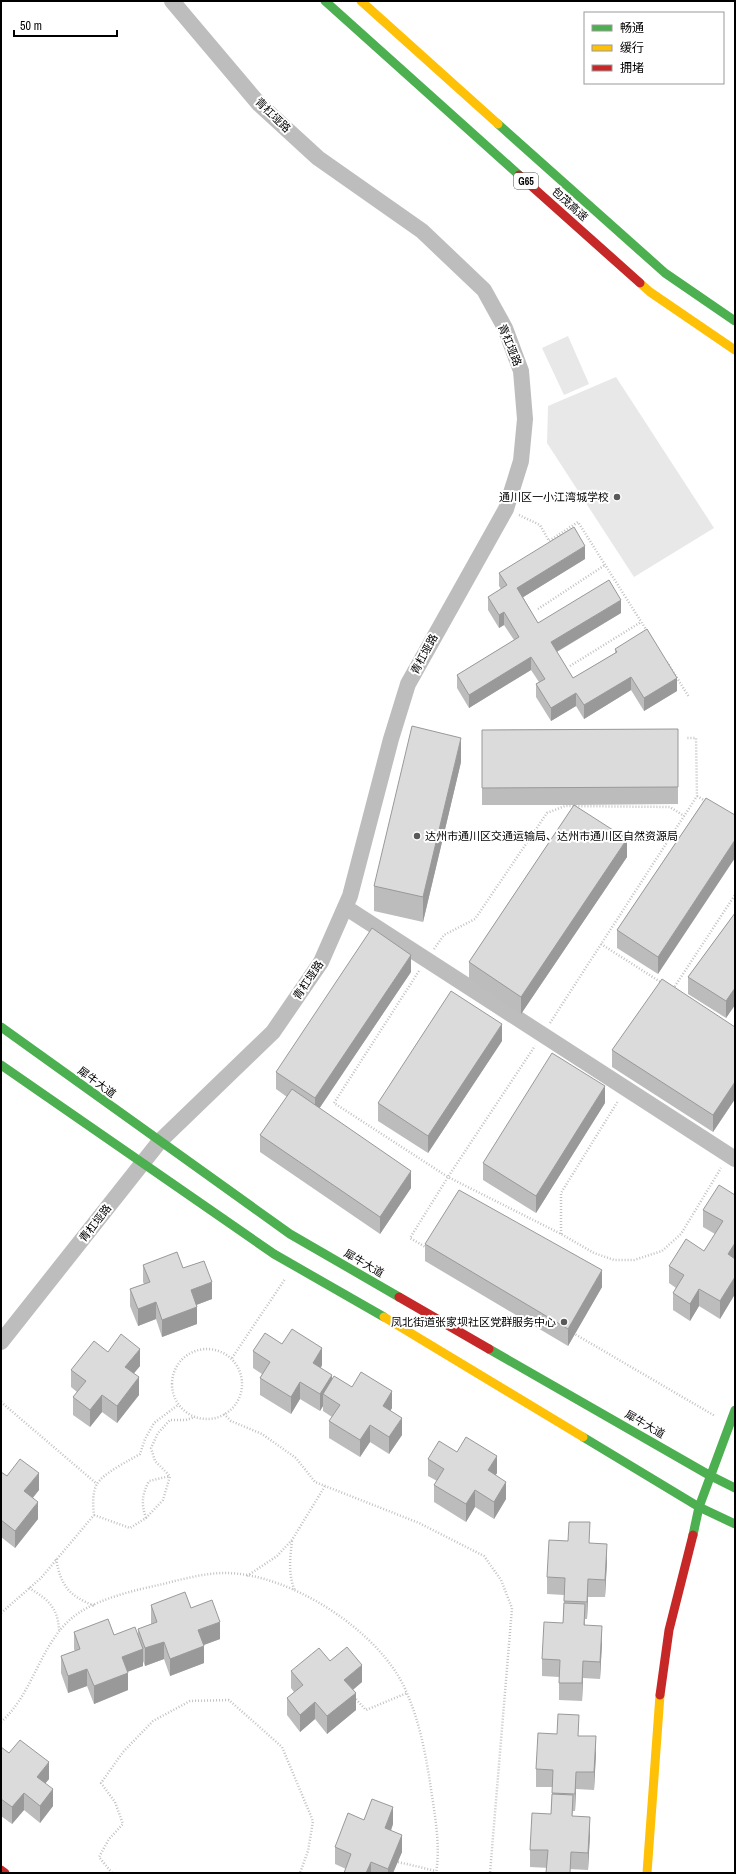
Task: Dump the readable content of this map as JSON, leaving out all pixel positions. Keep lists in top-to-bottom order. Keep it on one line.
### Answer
{"streets":{"main road":["G65","包茂高速","犀牛大道"],"street":["青杠垭路"]},"crossings":[["青杠垭路","犀牛大道"]],"places":["通川区一小江湾城学校","达州市通川区交通运输局、达州市通川区自然资源局","凤北街道张家坝社区党群服务中心"],"legend":["畅通","缓行","拥堵"],"scale_bar":"50 m"}
